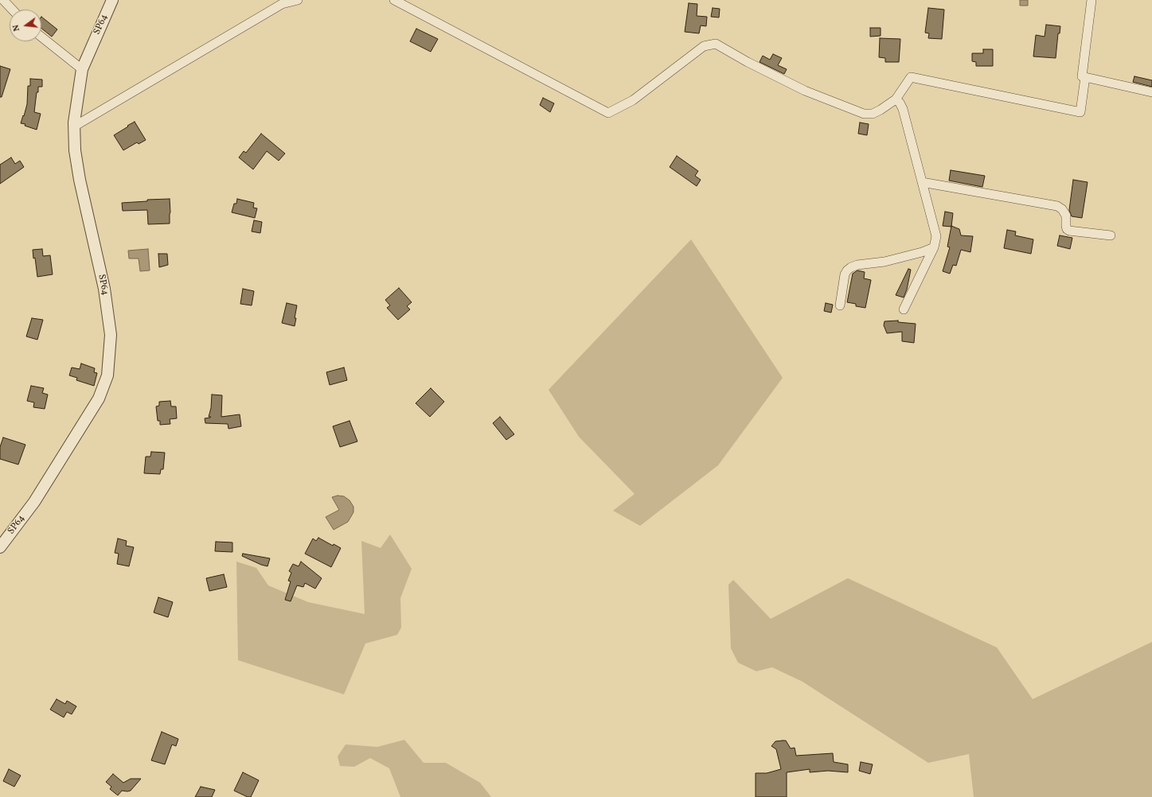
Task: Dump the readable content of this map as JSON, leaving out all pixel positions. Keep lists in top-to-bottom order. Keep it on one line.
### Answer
{"streets":{"street":["SP64"]},"north":"left"}
